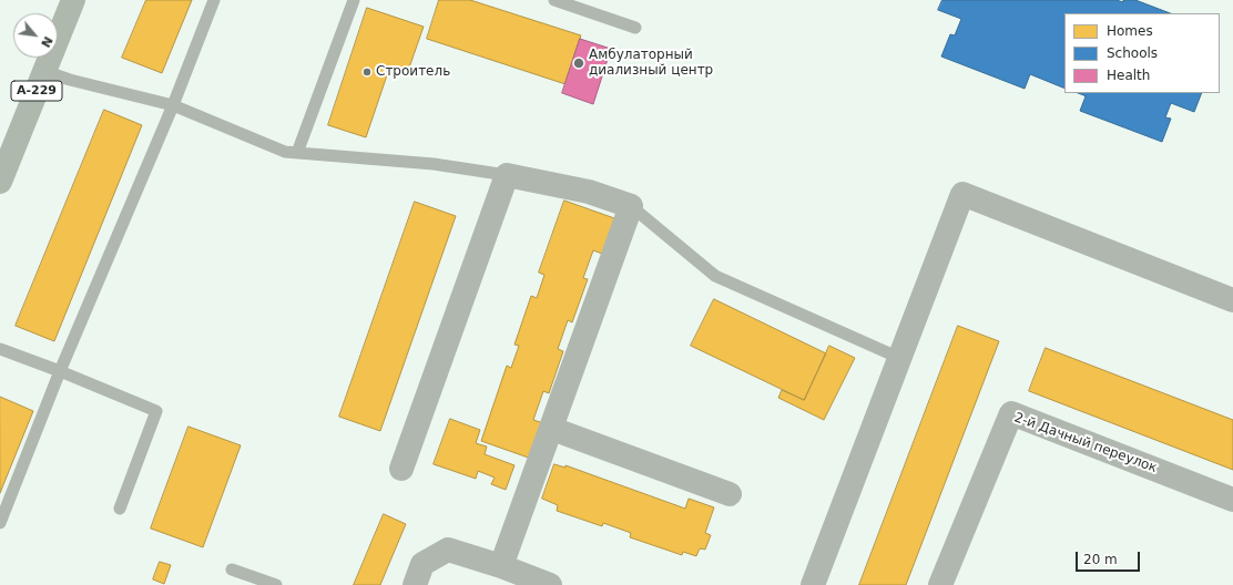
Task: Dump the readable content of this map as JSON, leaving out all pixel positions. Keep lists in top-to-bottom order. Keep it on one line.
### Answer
{"streets":{"highway":["А-229"],"street":["2-й Дачный переулок"]},"places":["Амбулаторный диализный центр","Строитель"],"legend":["Homes","Schools","Health"],"scale_bar":"20 m","north":"bottom right"}
